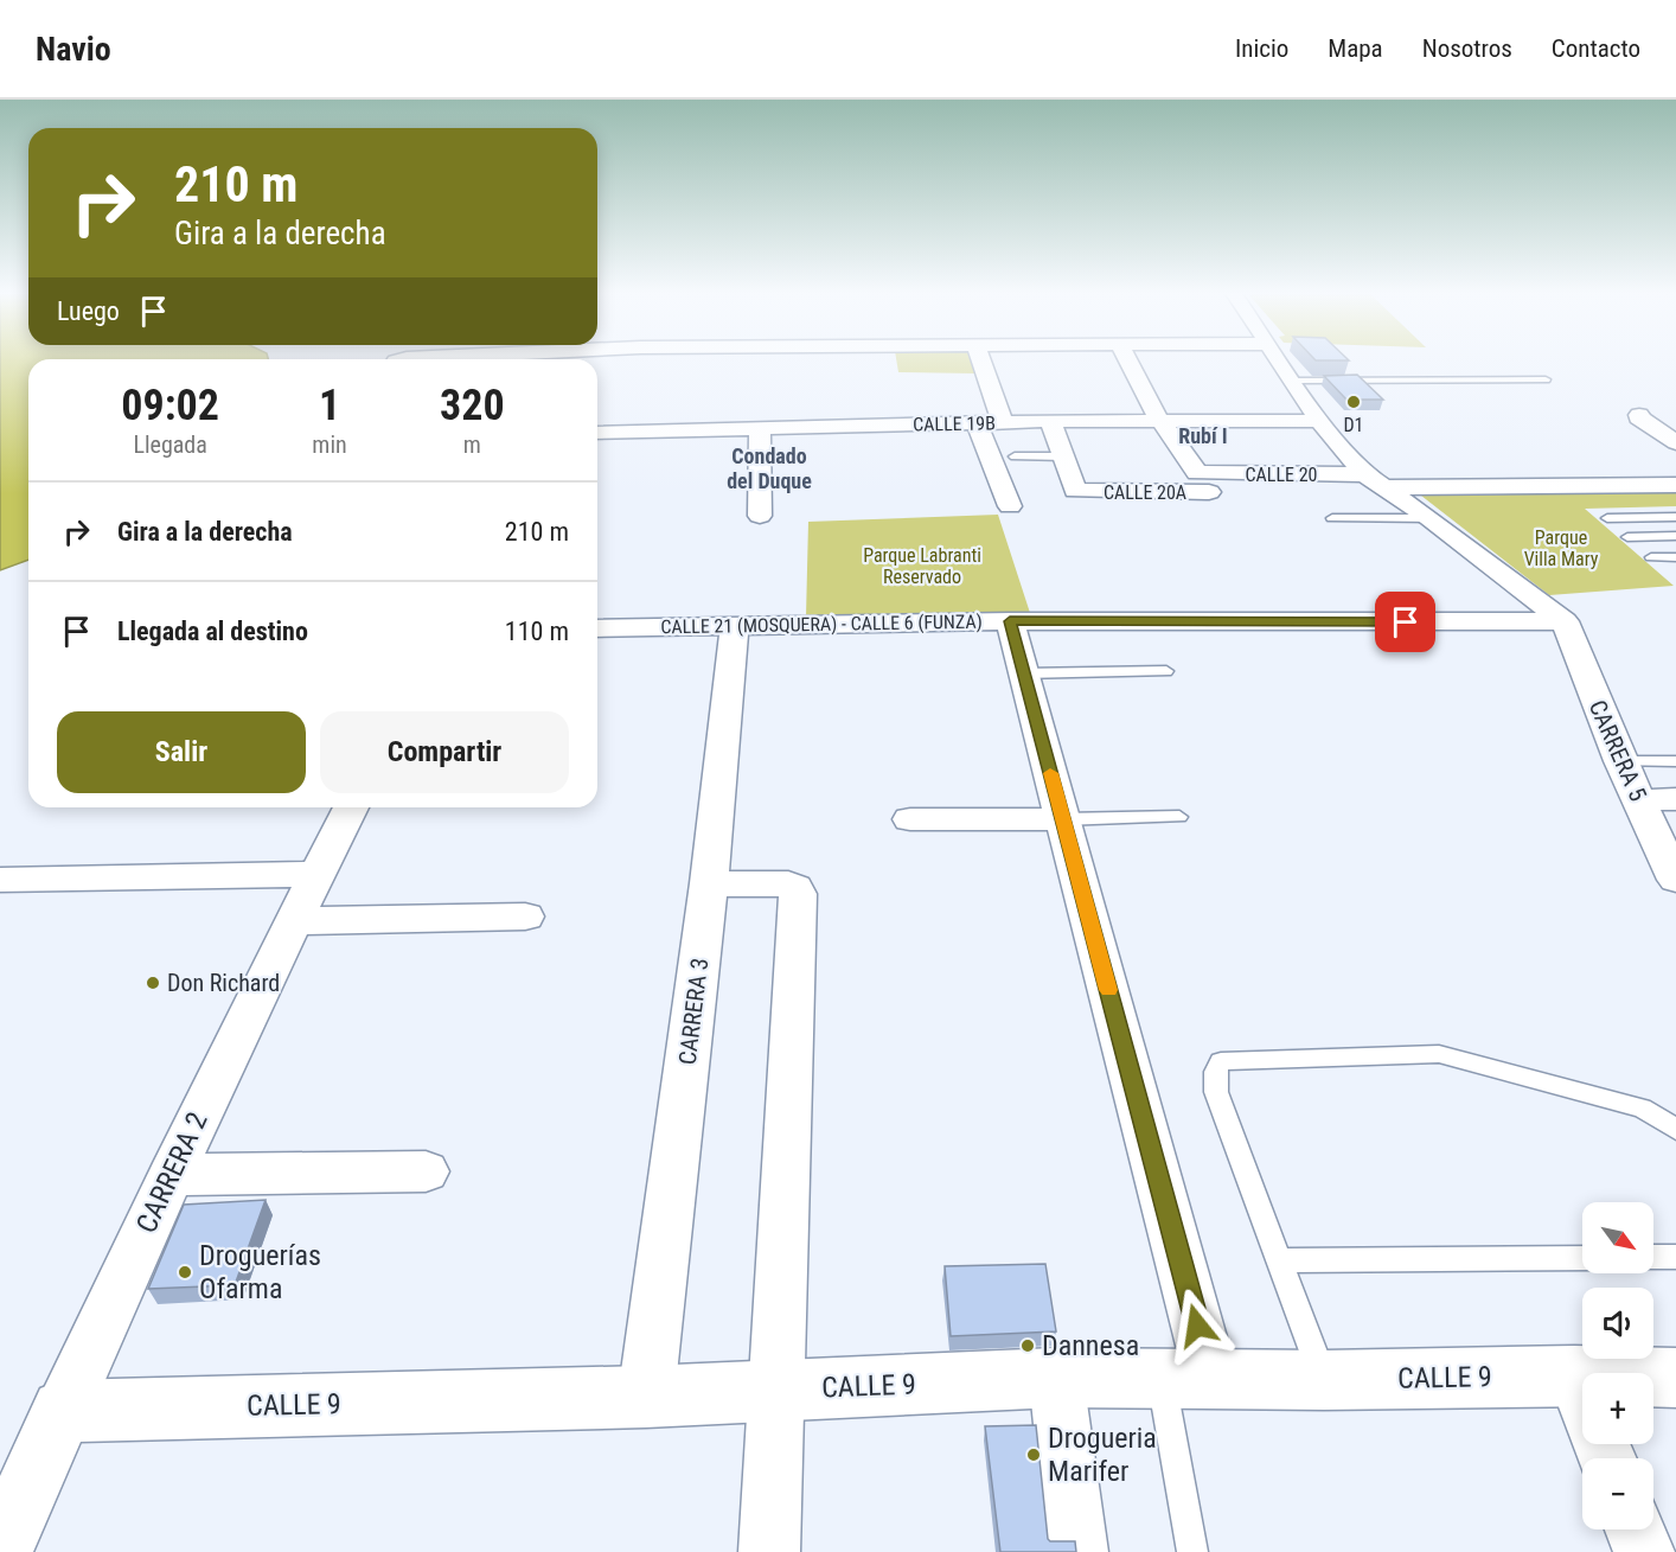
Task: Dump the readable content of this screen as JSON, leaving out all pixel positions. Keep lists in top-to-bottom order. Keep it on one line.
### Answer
{"streets":{"main road":["CARRERA 2","CALLE 9"],"street":["CALLE 19B","CALLE 20","CALLE 20A","CALLE 21 (MOSQUERA) - CALLE 6 (FUNZA)","CARRERA 5","CARRERA 3"]},"crossings":[["CALLE 20","CALLE 20A"],["CALLE 21 (MOSQUERA) - CALLE 6 (FUNZA)","CARRERA 5"],["CALLE 21 (MOSQUERA) - CALLE 6 (FUNZA)","CARRERA 3"],["CARRERA 3","CALLE 9"],["CARRERA 2","CALLE 9"]],"districts":["Rubí I","Condado del Duque"],"parks":["Parque Villa Mary","Parque Labranti Reservado"],"places":["D1","Don Richard","Droguerías Ofarma","Dannesa","Drogueria Marifer"],"north":"bottom right","page":{"header":"Navio","nav":["Inicio","Mapa","Nosotros","Contacto"],"turn":["210 m","Gira a la derecha"],"then":"Luego","eta":["09:02","Llegada","1","min","320","m"],"list":[{"name":"Gira a la derecha","value":"210 m"},{"name":"Llegada al destino","value":"110 m"}],"buttons":["Salir","Compartir"],"map_buttons":["+","−"]}}
